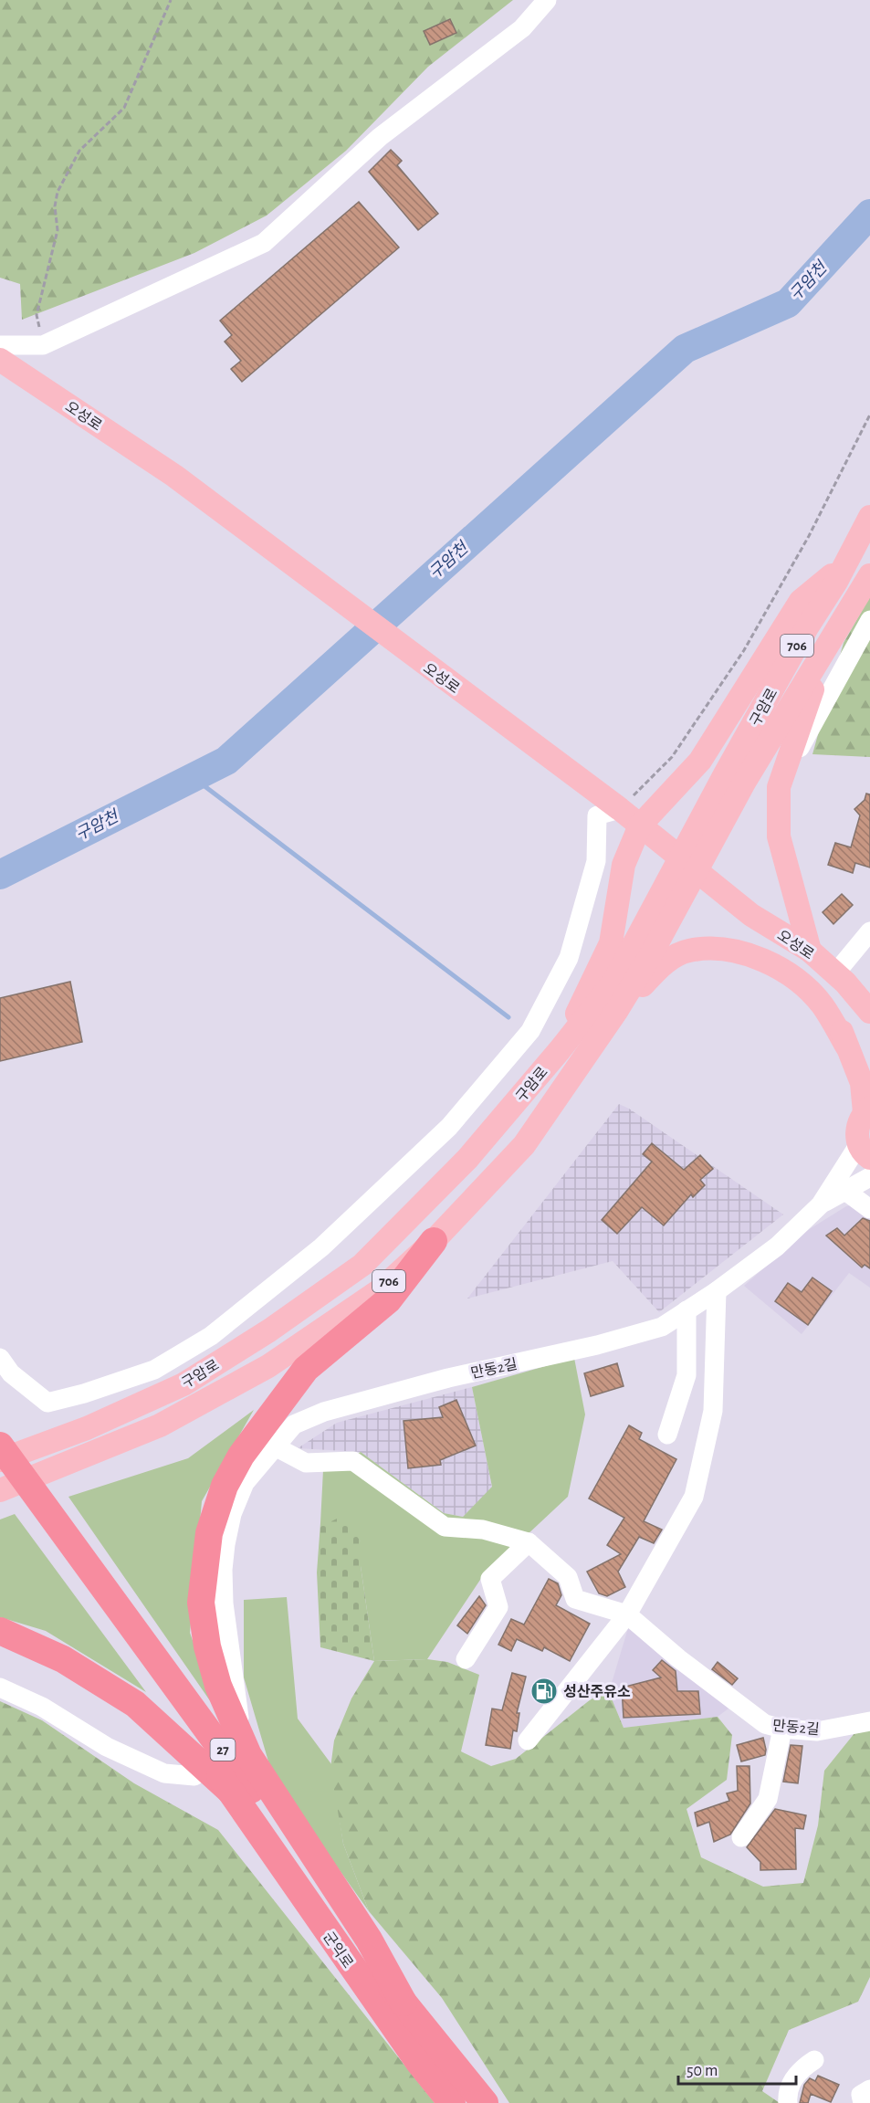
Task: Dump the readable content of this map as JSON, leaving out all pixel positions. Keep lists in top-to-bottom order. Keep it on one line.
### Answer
{"streets":{"highway":["27","군익로"],"main road":["오성로","706","구암로"],"street":["만동2길"]},"crossings":[["27","군익로"]],"water":["구암천"],"places":{"fuel station":["성산주유소"]},"scale_bar":"50 m"}
